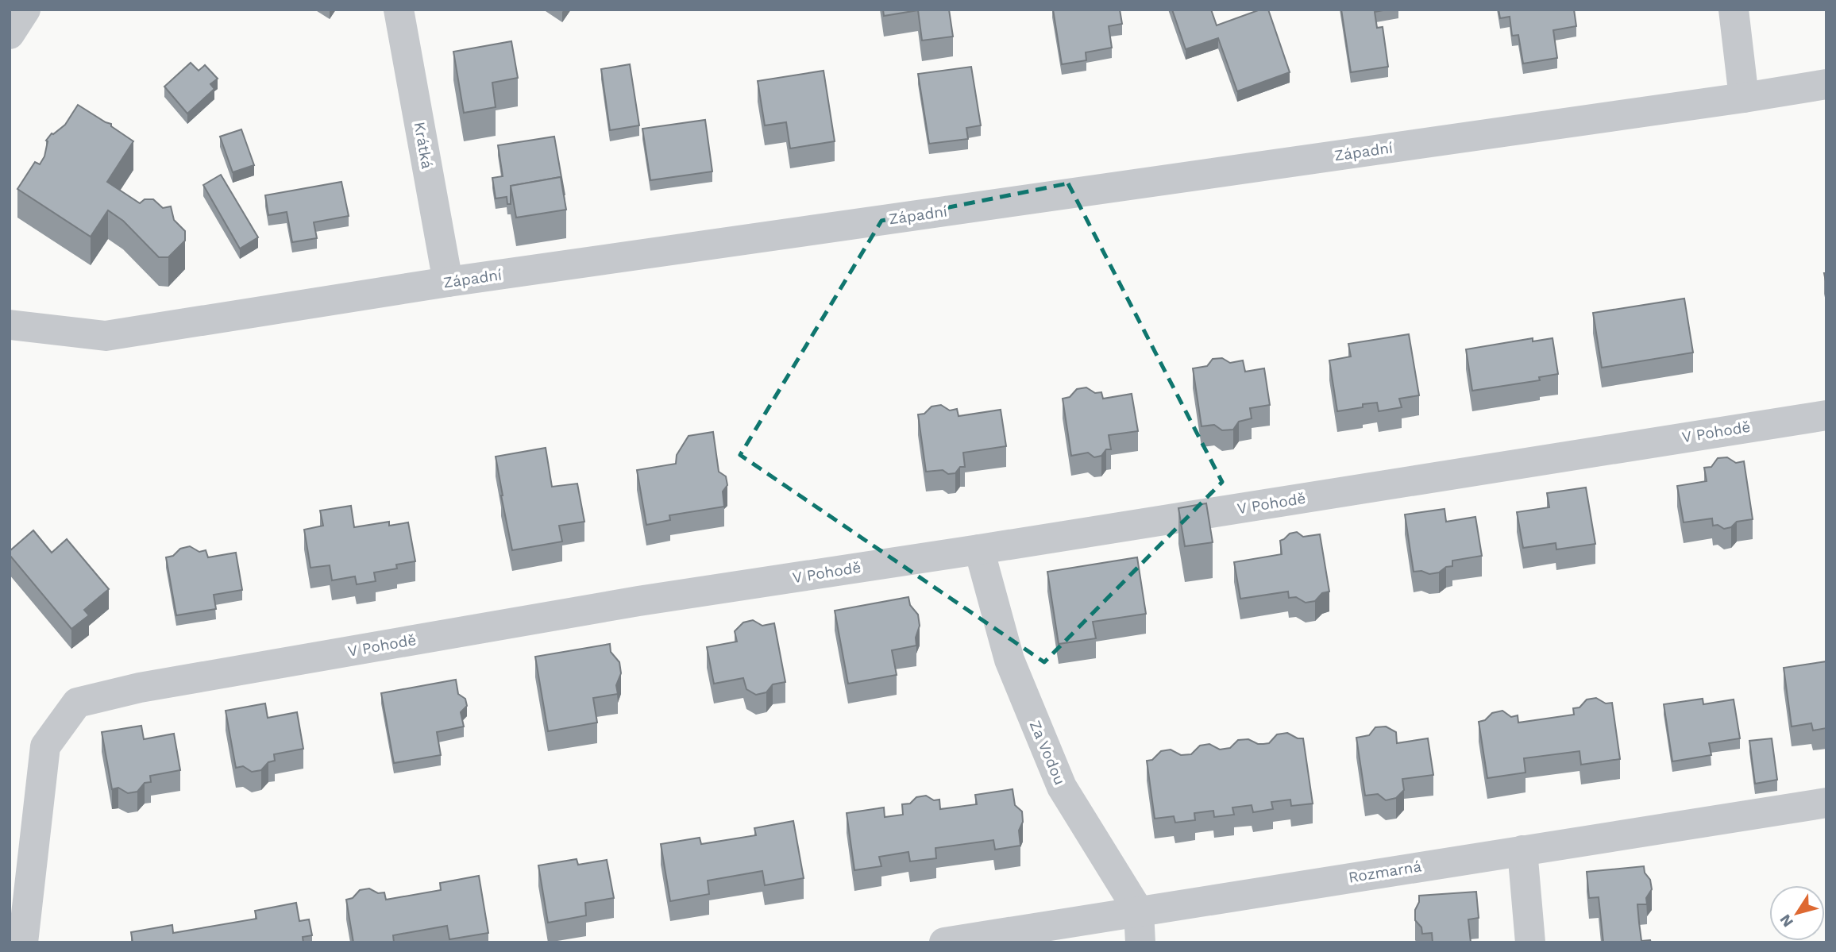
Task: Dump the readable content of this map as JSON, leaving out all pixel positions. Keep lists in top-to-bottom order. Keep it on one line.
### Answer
{"streets":{"street":["Krátká","Západní","V Pohodě","Za Vodou","Rozmarná"]},"crossings":[["Krátká","Západní"],["V Pohodě","Za Vodou"],["Za Vodou","Rozmarná"]],"north":"bottom left"}
